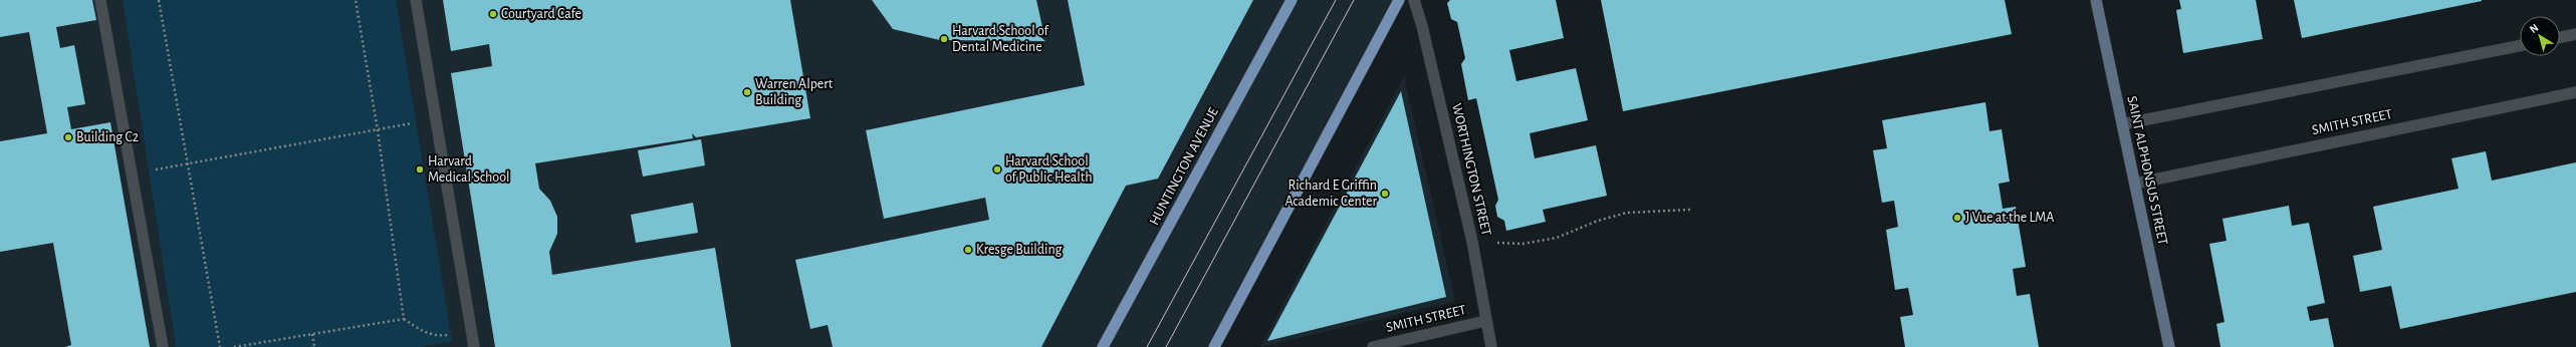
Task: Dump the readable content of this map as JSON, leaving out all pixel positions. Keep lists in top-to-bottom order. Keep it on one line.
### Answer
{"streets":{"main road":["HUNTINGTON AVENUE","SAINT ALPHONSUS STREET"],"street":["SMITH STREET","WORTHINGTON STREET"]},"crossings":[["SMITH STREET","WORTHINGTON STREET"],["SMITH STREET","SAINT ALPHONSUS STREET"]],"places":["Courtyard Cafe","Harvard School of Dental Medicine","Warren Alpert Building","Building C2","Harvard Medical School","Harvard School of Public Health","Richard E Griffin Academic Center","J Vue at the LMA","Kresge Building"],"north":"top left"}
